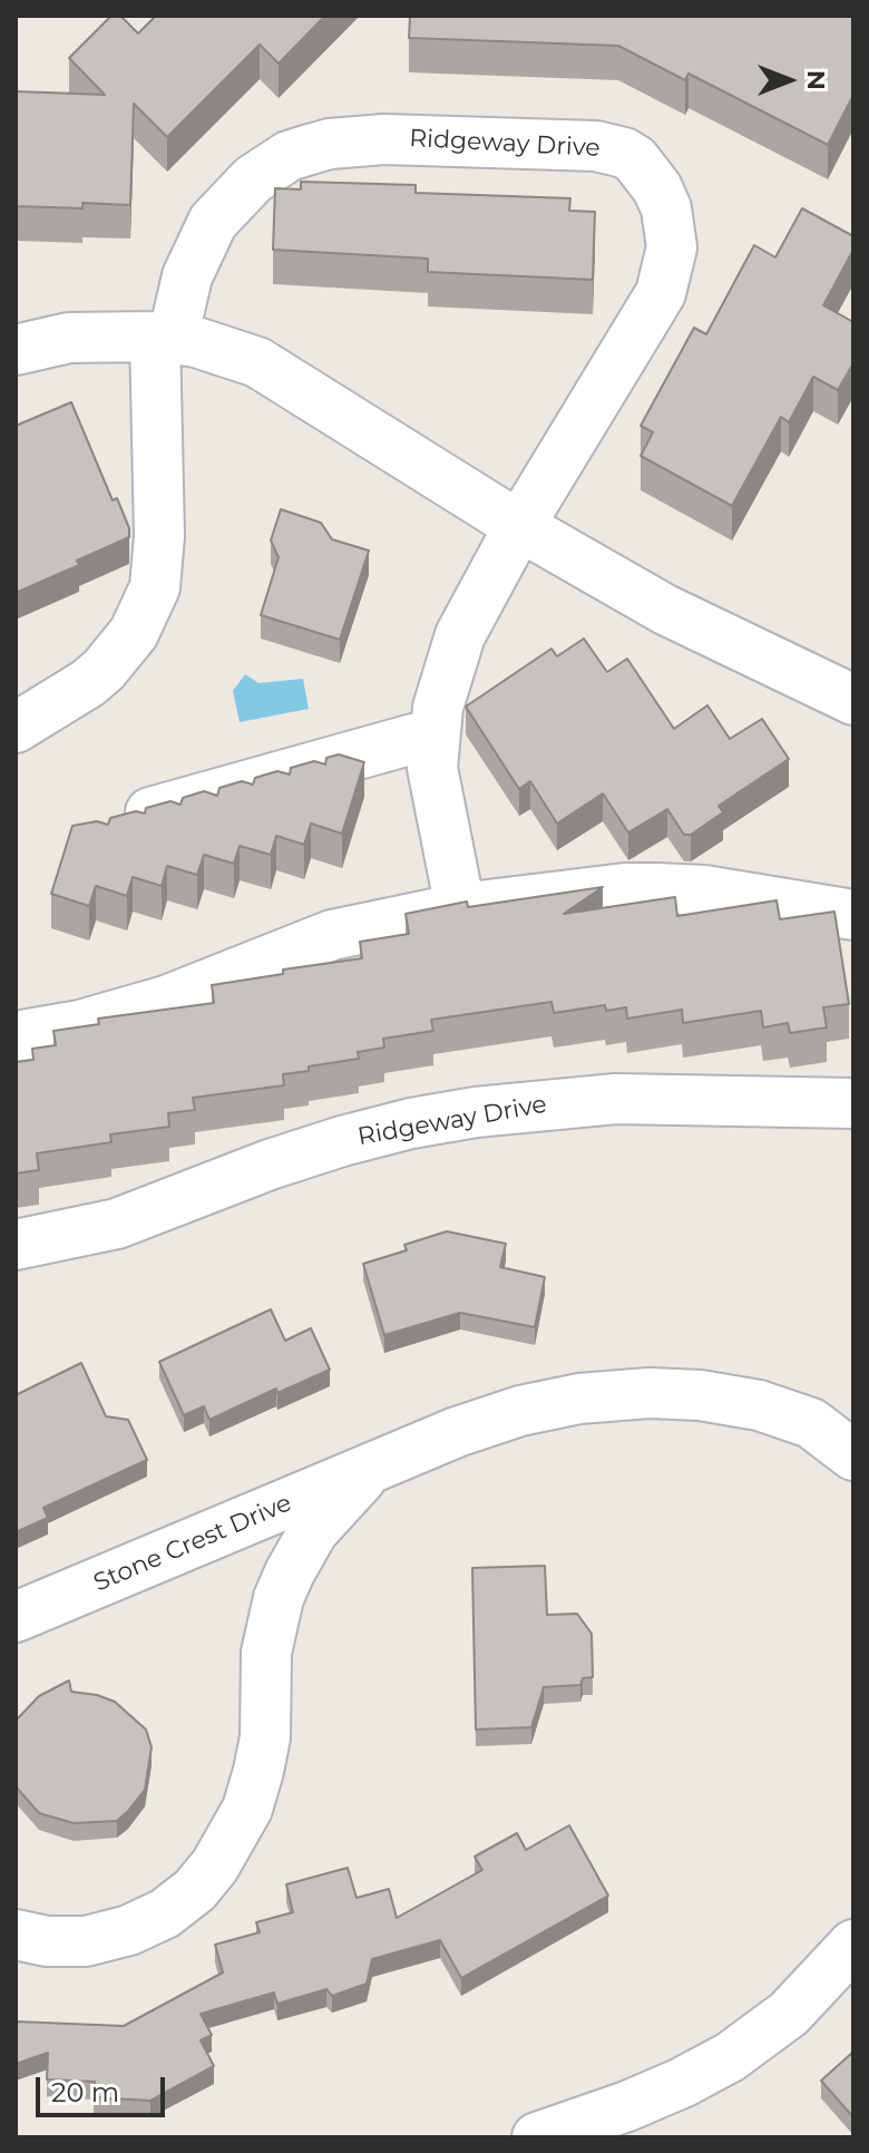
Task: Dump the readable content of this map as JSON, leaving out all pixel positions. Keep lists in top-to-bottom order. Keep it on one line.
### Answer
{"streets":{"street":["Ridgeway Drive","Stone Crest Drive"]},"scale_bar":"20 m","north":"right"}
